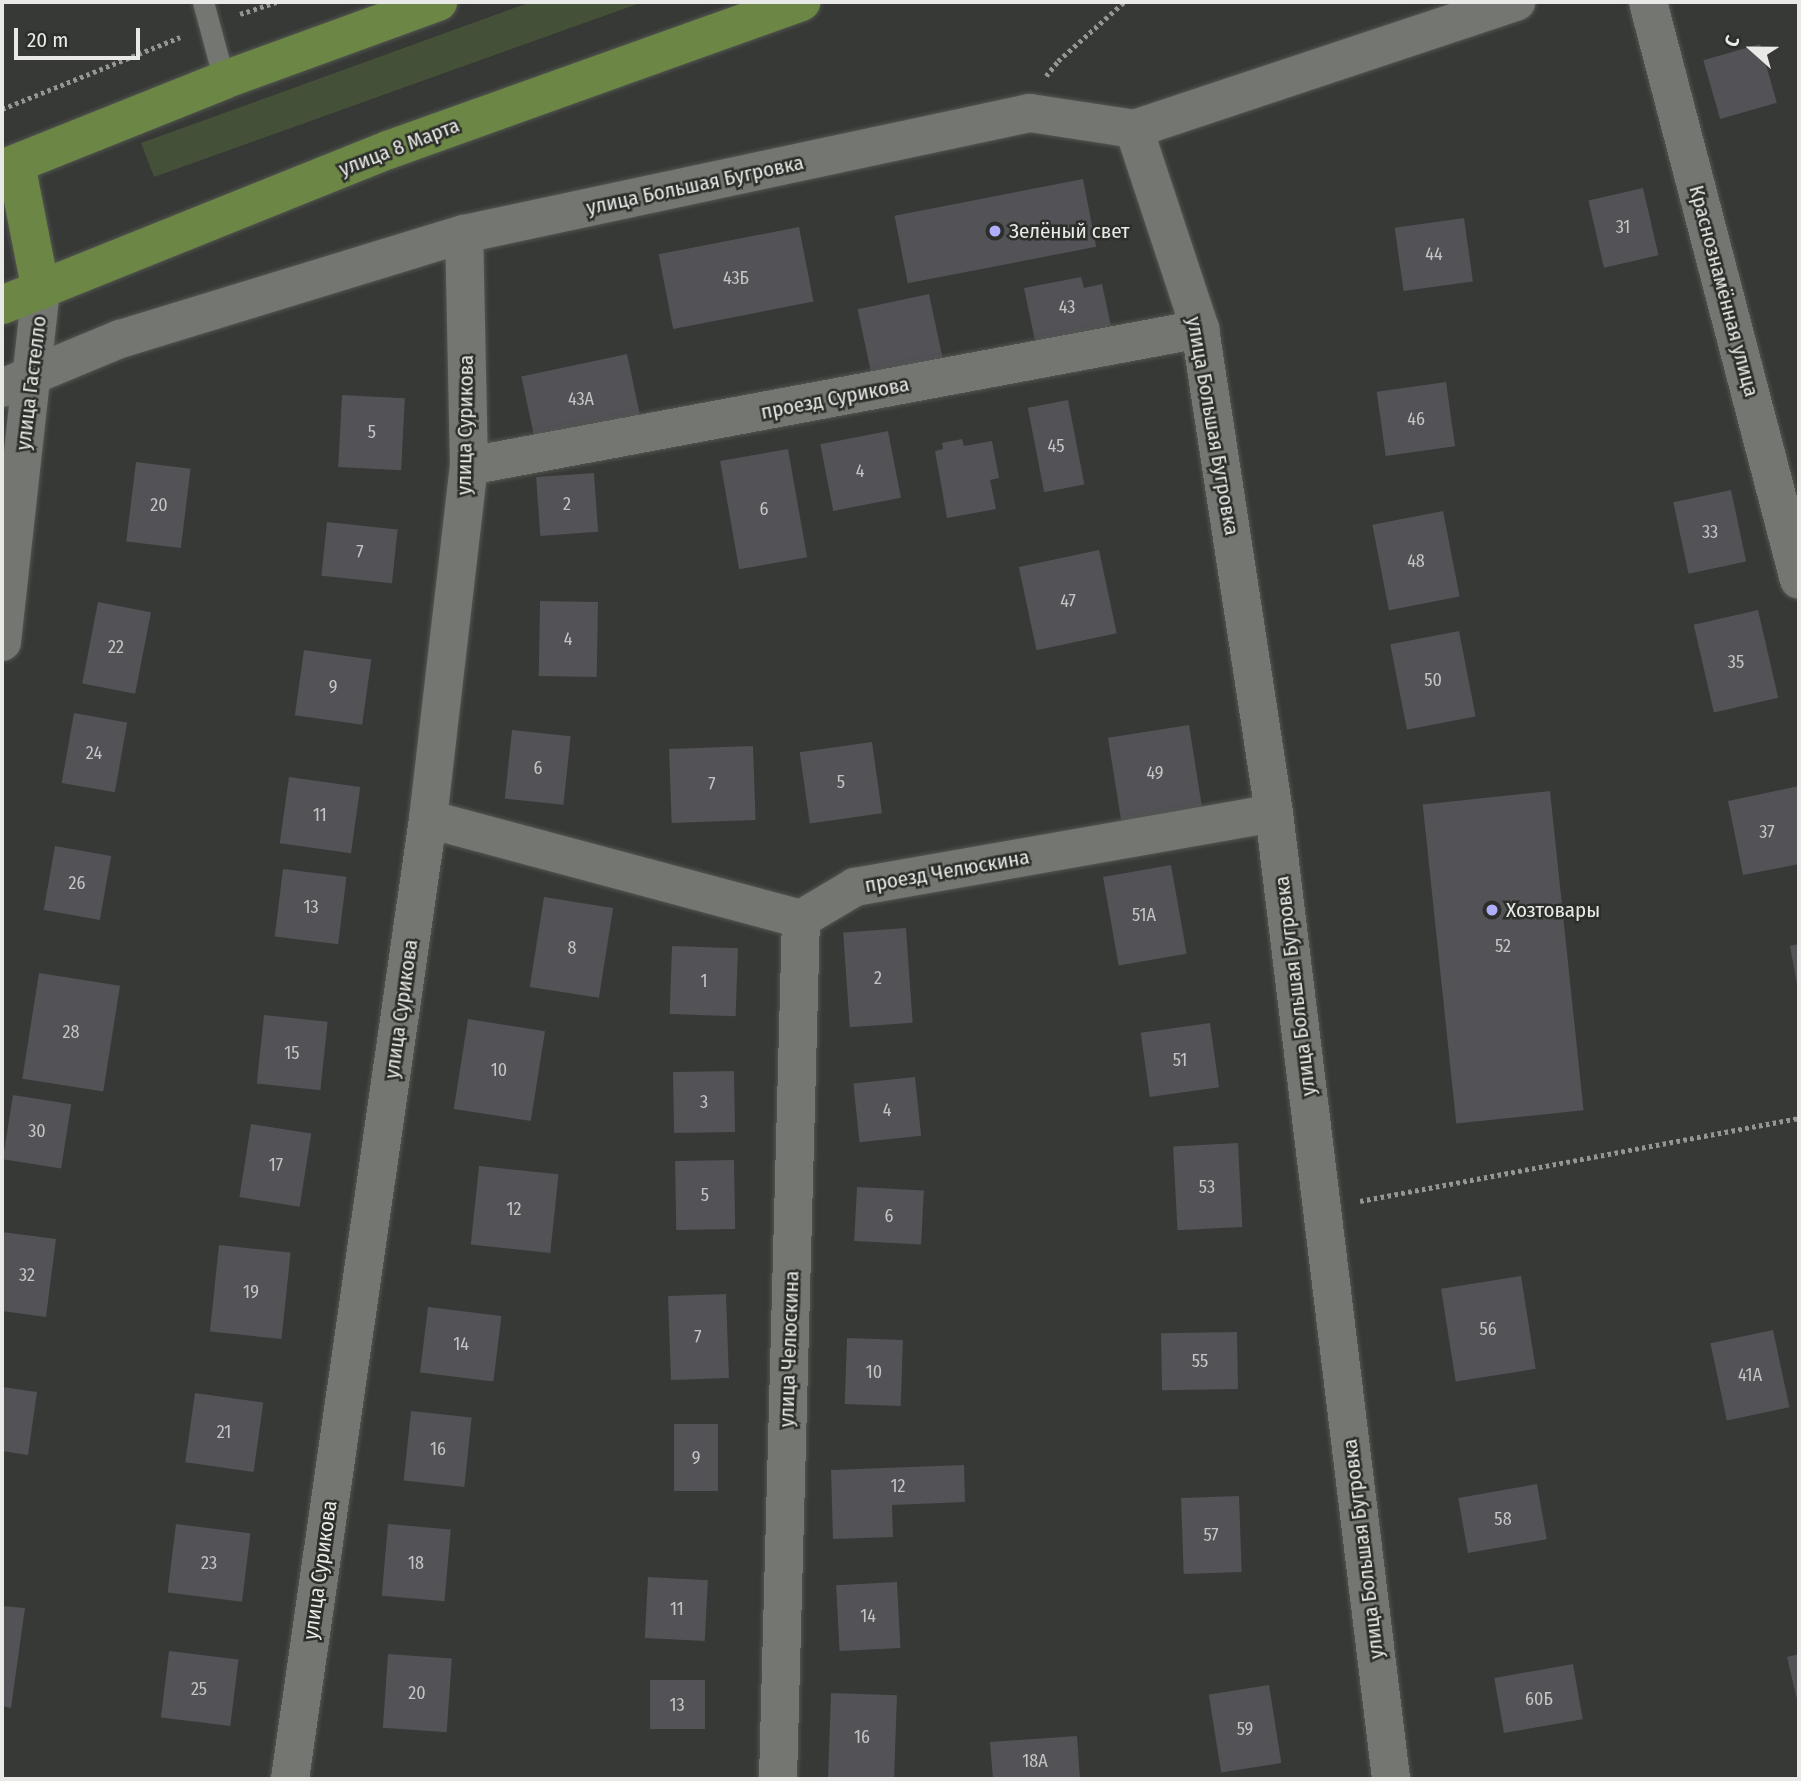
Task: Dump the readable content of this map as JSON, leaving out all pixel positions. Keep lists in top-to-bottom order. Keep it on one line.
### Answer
{"streets":{"main road":["улица 8 Марта"],"street":["улица Большая Бугровка","Краснознамённая улица","улица Гастелло","проезд Сурикова","улица Сурикова","проезд Челюскина","улица Челюскина"]},"crossings":[["улица 8 Марта","улица Гастелло"],["улица Большая Бугровка","улица Гастелло"],["улица Большая Бугровка","проезд Сурикова"],["улица Большая Бугровка","улица Сурикова"],["улица Большая Бугровка","проезд Челюскина"],["проезд Сурикова","улица Сурикова"],["проезд Челюскина","улица Челюскина"]],"places":["Зелёный свет","Хозтовары"],"house_numbers":["31","44","43Б","43","43А","46","5","45","4","2","20","6","33","7","48","47","4","22","35","50","9","24","6","49","5","7","11","37","26","13","51А","52","8","2","1","28","15","51","10","3","4","30","17","53","5","12","6","32","19","56","7","14","55","10","41А","21","16","9","12","58","57","23","18","11","14","25","20","60Б","13","59","16","18А"],"scale_bar":"20 m","north":"left"}
